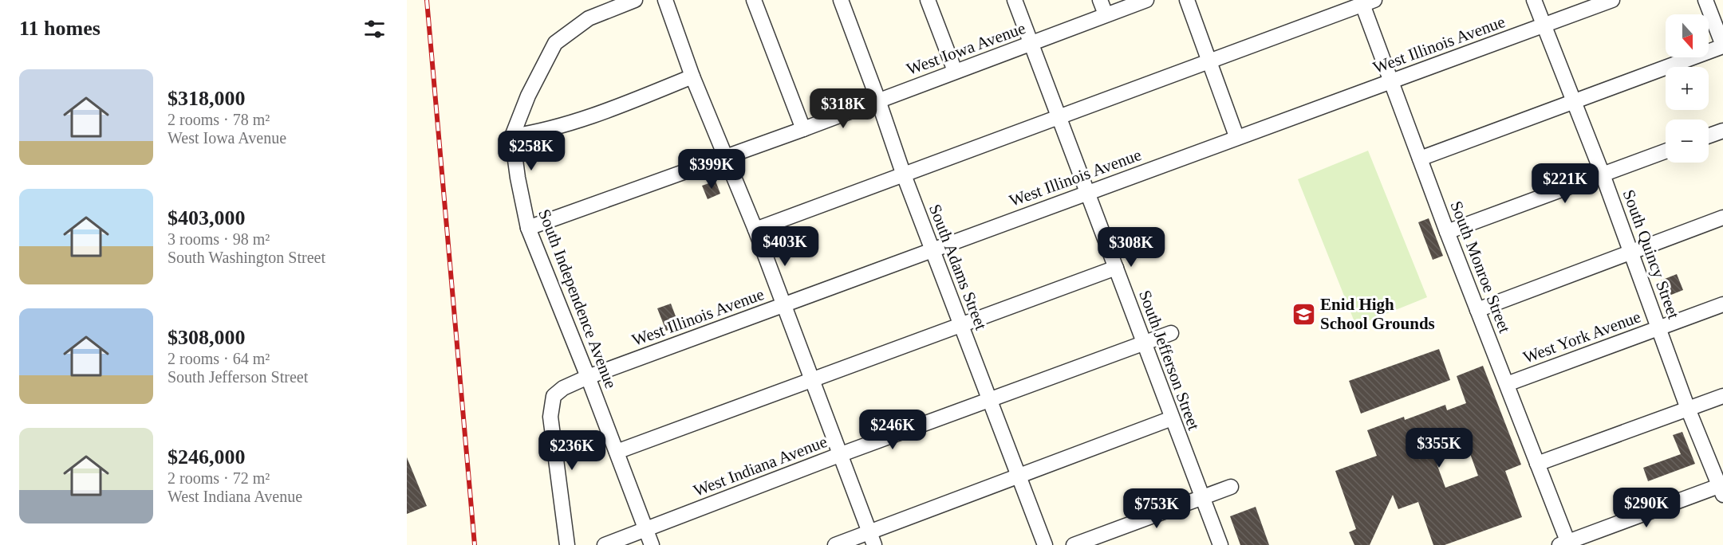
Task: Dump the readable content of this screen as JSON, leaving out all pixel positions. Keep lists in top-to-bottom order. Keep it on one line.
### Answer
{"streets":{"street":["West Illinois Avenue","West Iowa Avenue","South Quincy Street","South Adams Street","South Monroe Street","South Independence Avenue","West York Avenue","South Jefferson Street","West Indiana Avenue"]},"crossings":[["West Illinois Avenue","South Quincy Street"],["West Illinois Avenue","South Adams Street"],["West Illinois Avenue","South Monroe Street"],["West Illinois Avenue","South Independence Avenue"],["West Illinois Avenue","South Jefferson Street"],["West Iowa Avenue","South Adams Street"],["West Iowa Avenue","South Independence Avenue"],["West Iowa Avenue","South Jefferson Street"],["South Quincy Street","West York Avenue"],["South Adams Street","West Indiana Avenue"],["South Monroe Street","West York Avenue"],["South Independence Avenue","West Indiana Avenue"],["South Jefferson Street","West Indiana Avenue"]],"places":{"school or university":["Enid High School Grounds"]},"north":"bottom","page":{"heading":"11 homes","map_buttons":["+","−"],"list":[{"name":"$318,000","note":"2 rooms · 78 m² · West Iowa Avenue"},{"name":"$403,000","note":"3 rooms · 98 m² · South Washington Street"},{"name":"$308,000","note":"2 rooms · 64 m² · South Jefferson Street"},{"name":"$246,000","note":"2 rooms · 72 m² · West Indiana Avenue"}],"price":["$318K","$258K","$399K","$221K","$403K","$308K","$246K","$355K","$236K","$290K","$753K"]}}
